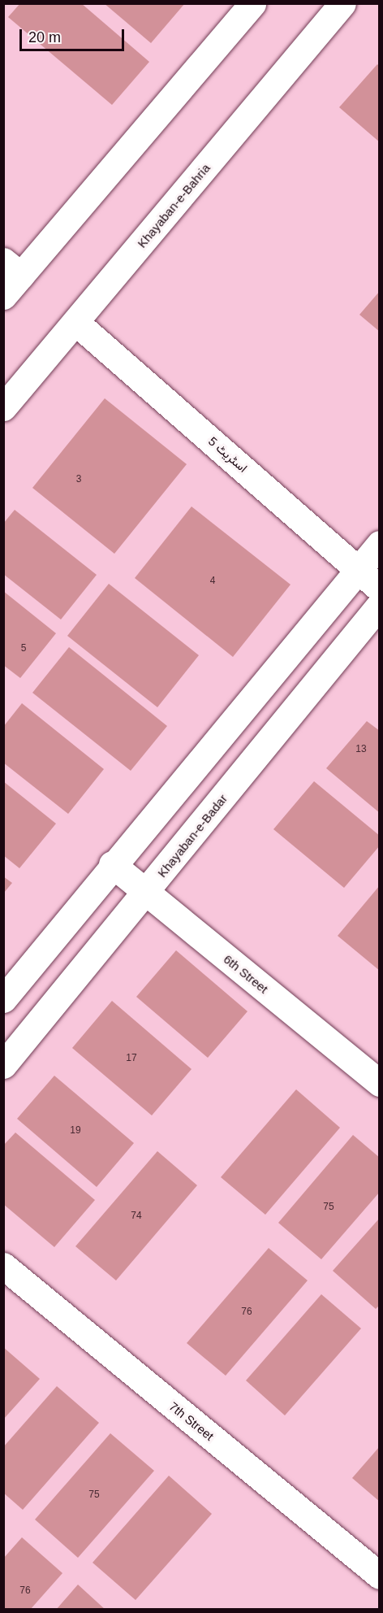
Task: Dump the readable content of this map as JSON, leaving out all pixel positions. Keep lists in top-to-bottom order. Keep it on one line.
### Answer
{"streets":{"main road":["Khayaban-e-Bahria","اسٹریٹ 5","Khayaban-e-Badar","6th Street","7th Street"]},"crossings":[["Khayaban-e-Bahria","اسٹریٹ 5"],["Khayaban-e-Badar","6th Street"]],"house_numbers":["3","4","5","13","17","19","75","74","76","75","76"],"scale_bar":"20 m"}
